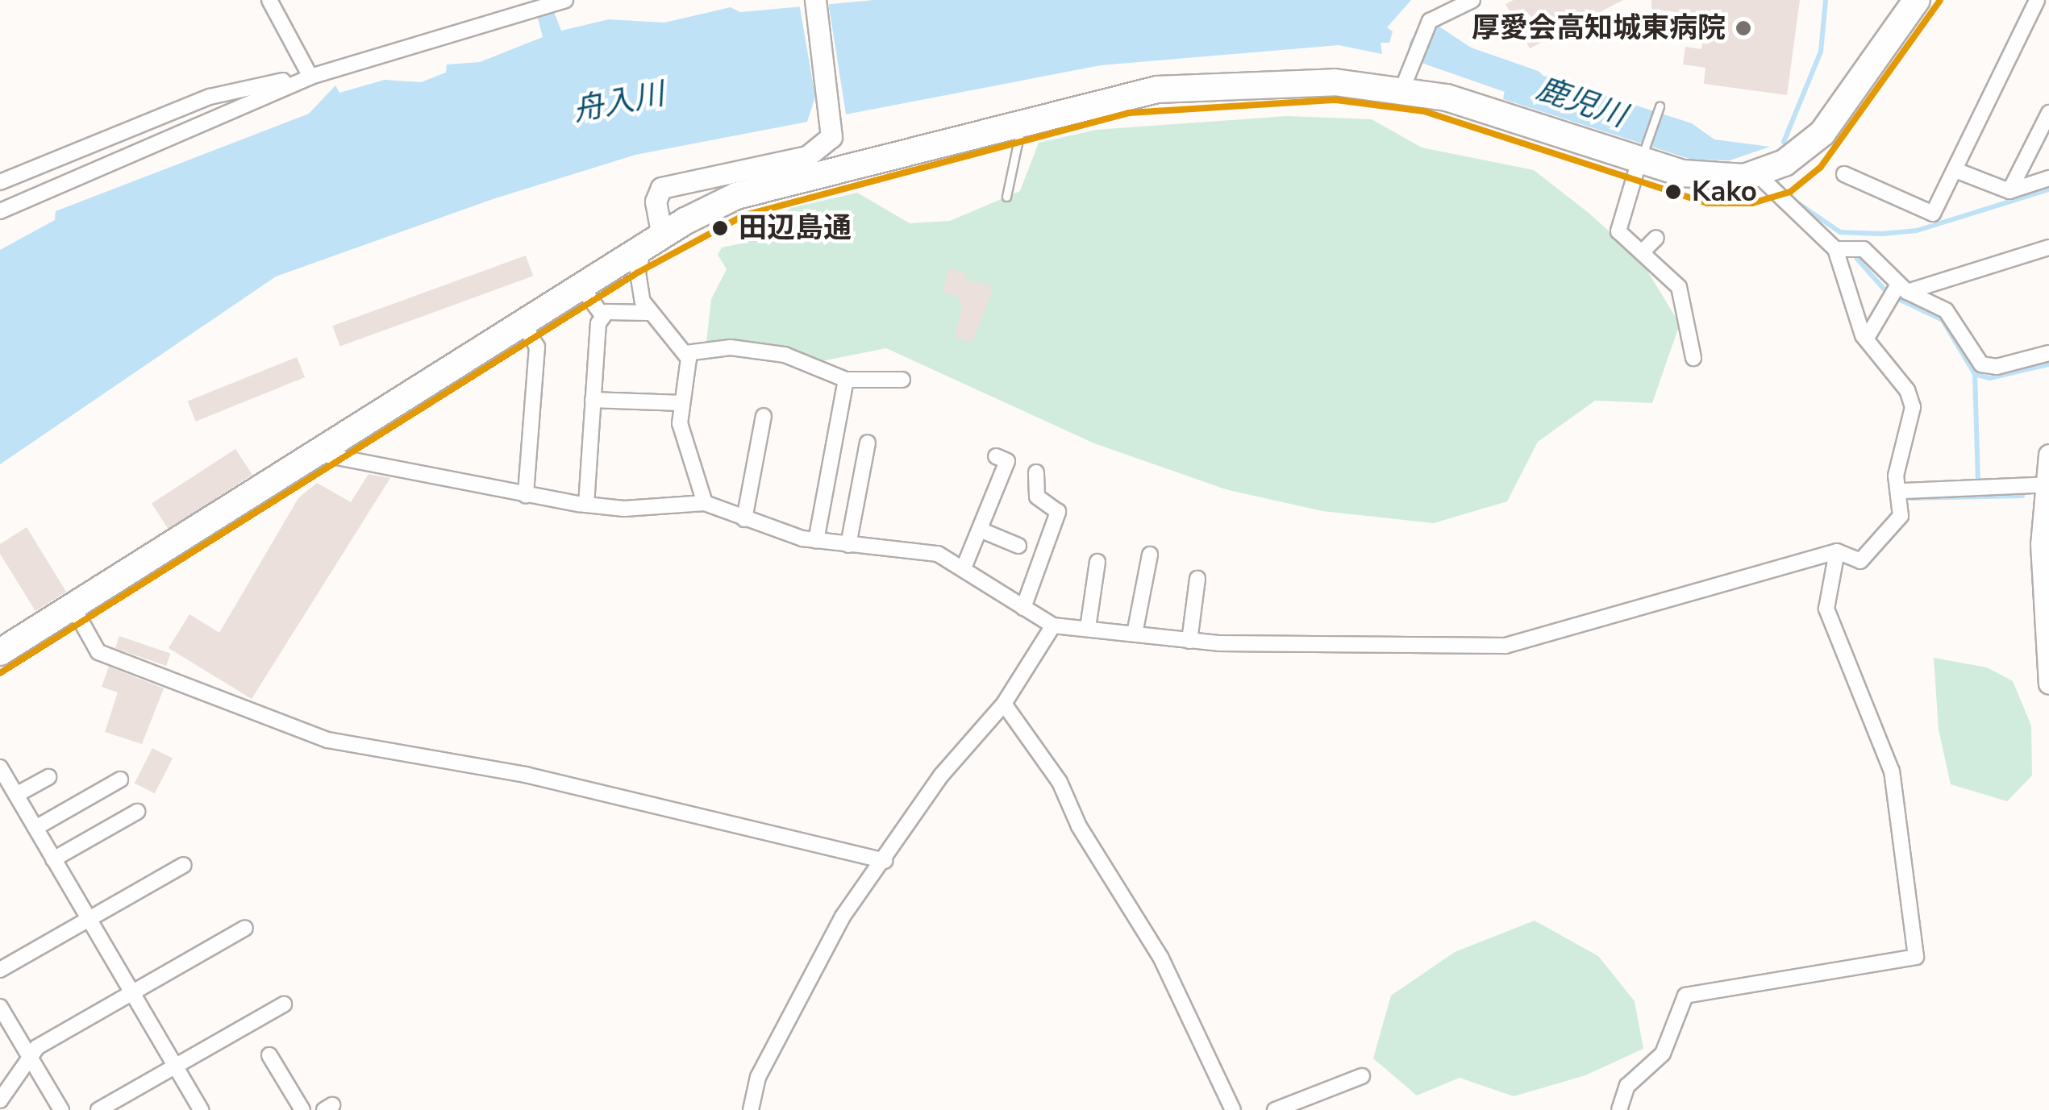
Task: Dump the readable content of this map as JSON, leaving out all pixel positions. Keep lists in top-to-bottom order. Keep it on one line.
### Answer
{"water":["舟入川","鹿児川"],"places":["厚愛会高知城東病院","Kako","田辺島通"]}
